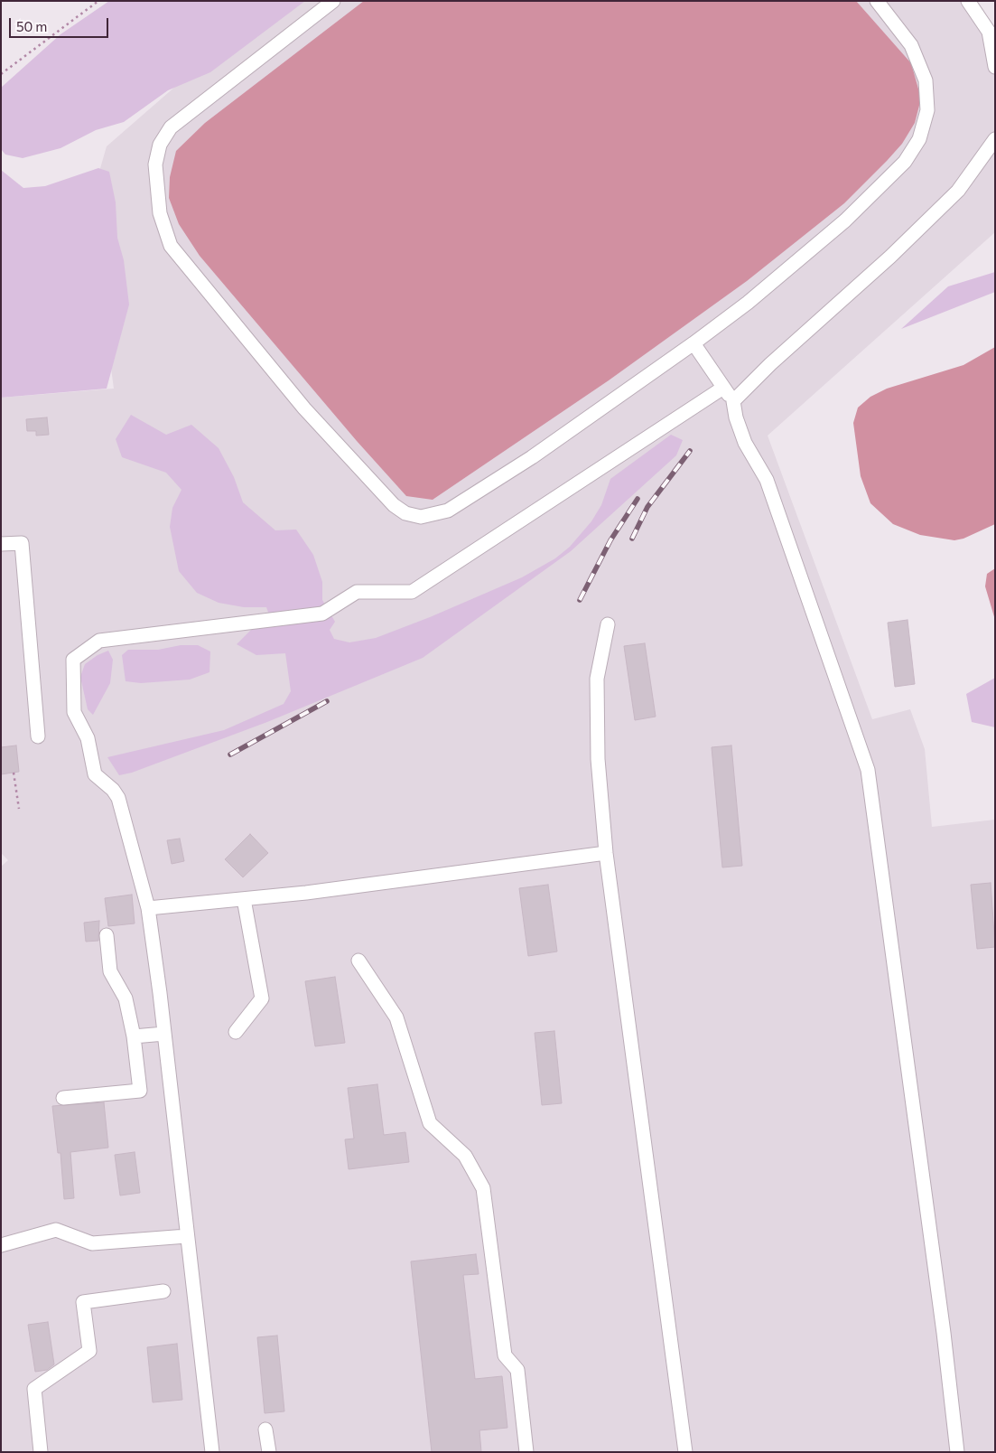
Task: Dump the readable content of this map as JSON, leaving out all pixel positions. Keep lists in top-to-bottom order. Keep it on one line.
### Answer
{"scale_bar":"50 m"}
